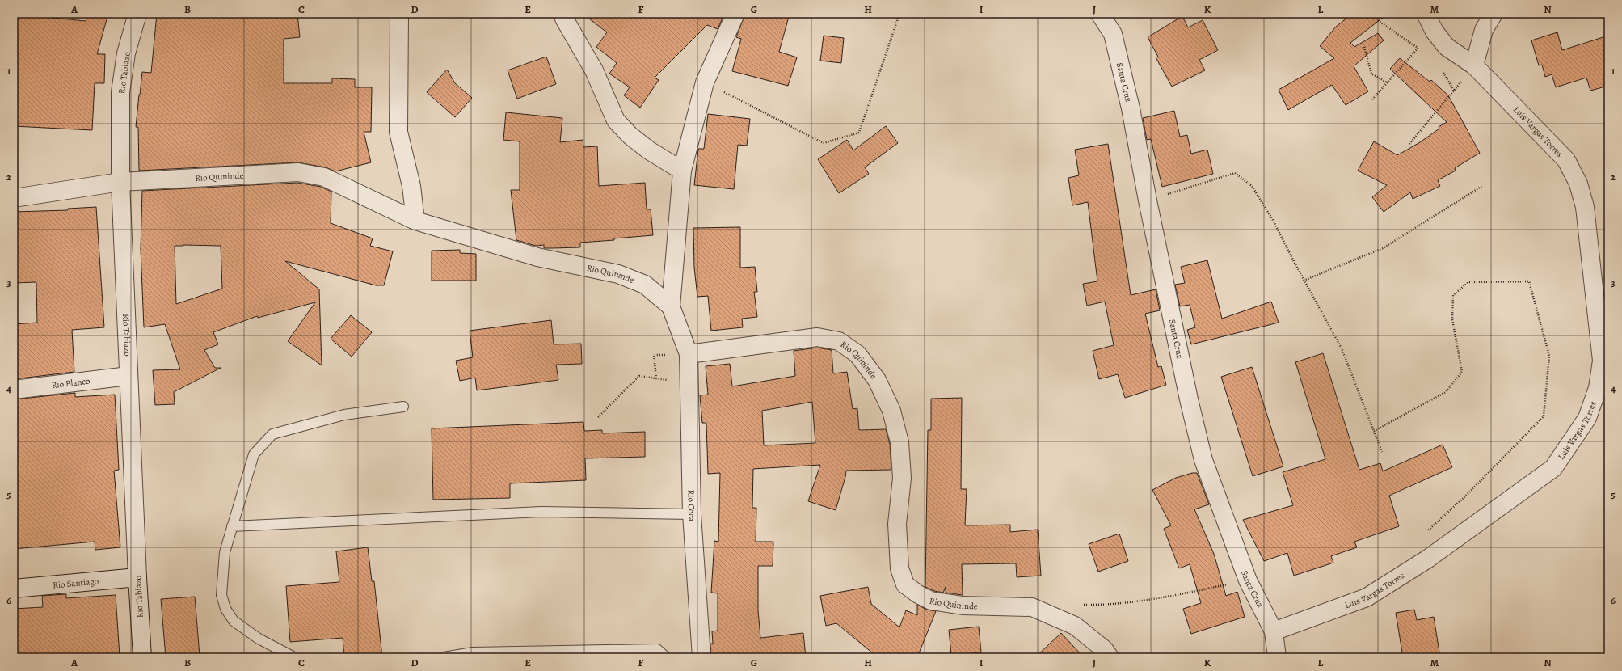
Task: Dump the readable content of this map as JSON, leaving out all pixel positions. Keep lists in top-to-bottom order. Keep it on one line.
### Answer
{"streets":{"street":["Rio Tabiazo","Santa Cruz","Luis Vargas Torres","Rio Quininde","Rio Blanco","Rio Coca","Rio Santiago"]},"crossings":[["Rio Tabiazo","Rio Quininde"],["Rio Tabiazo","Rio Blanco"],["Rio Tabiazo","Rio Santiago"],["Santa Cruz","Luis Vargas Torres"],["Rio Quininde","Rio Coca"]],"grid":{"columns":["A","B","C","D","E","F","G","H","I","J","K","L","M","N"],"rows":["1","2","3","4","5","6"]}}
